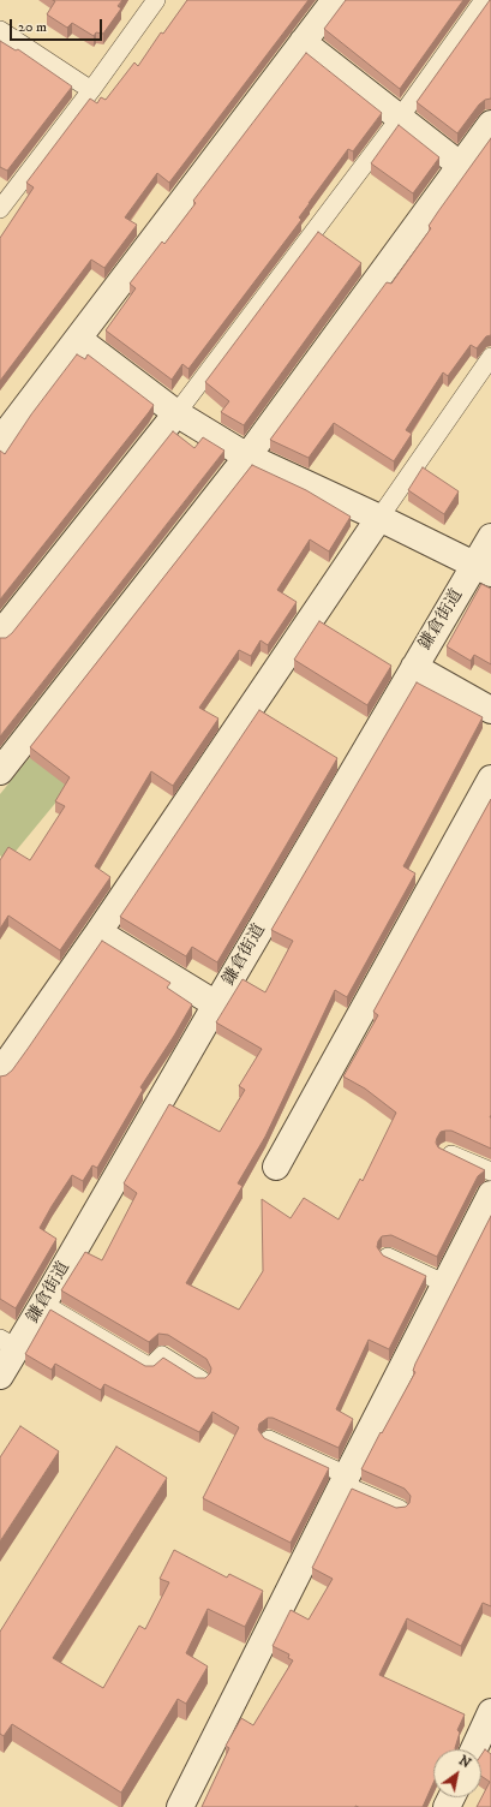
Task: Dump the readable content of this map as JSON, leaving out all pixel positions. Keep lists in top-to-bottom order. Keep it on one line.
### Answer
{"streets":{"street":["鎌倉街道"]},"scale_bar":"20 m","north":"top right"}
